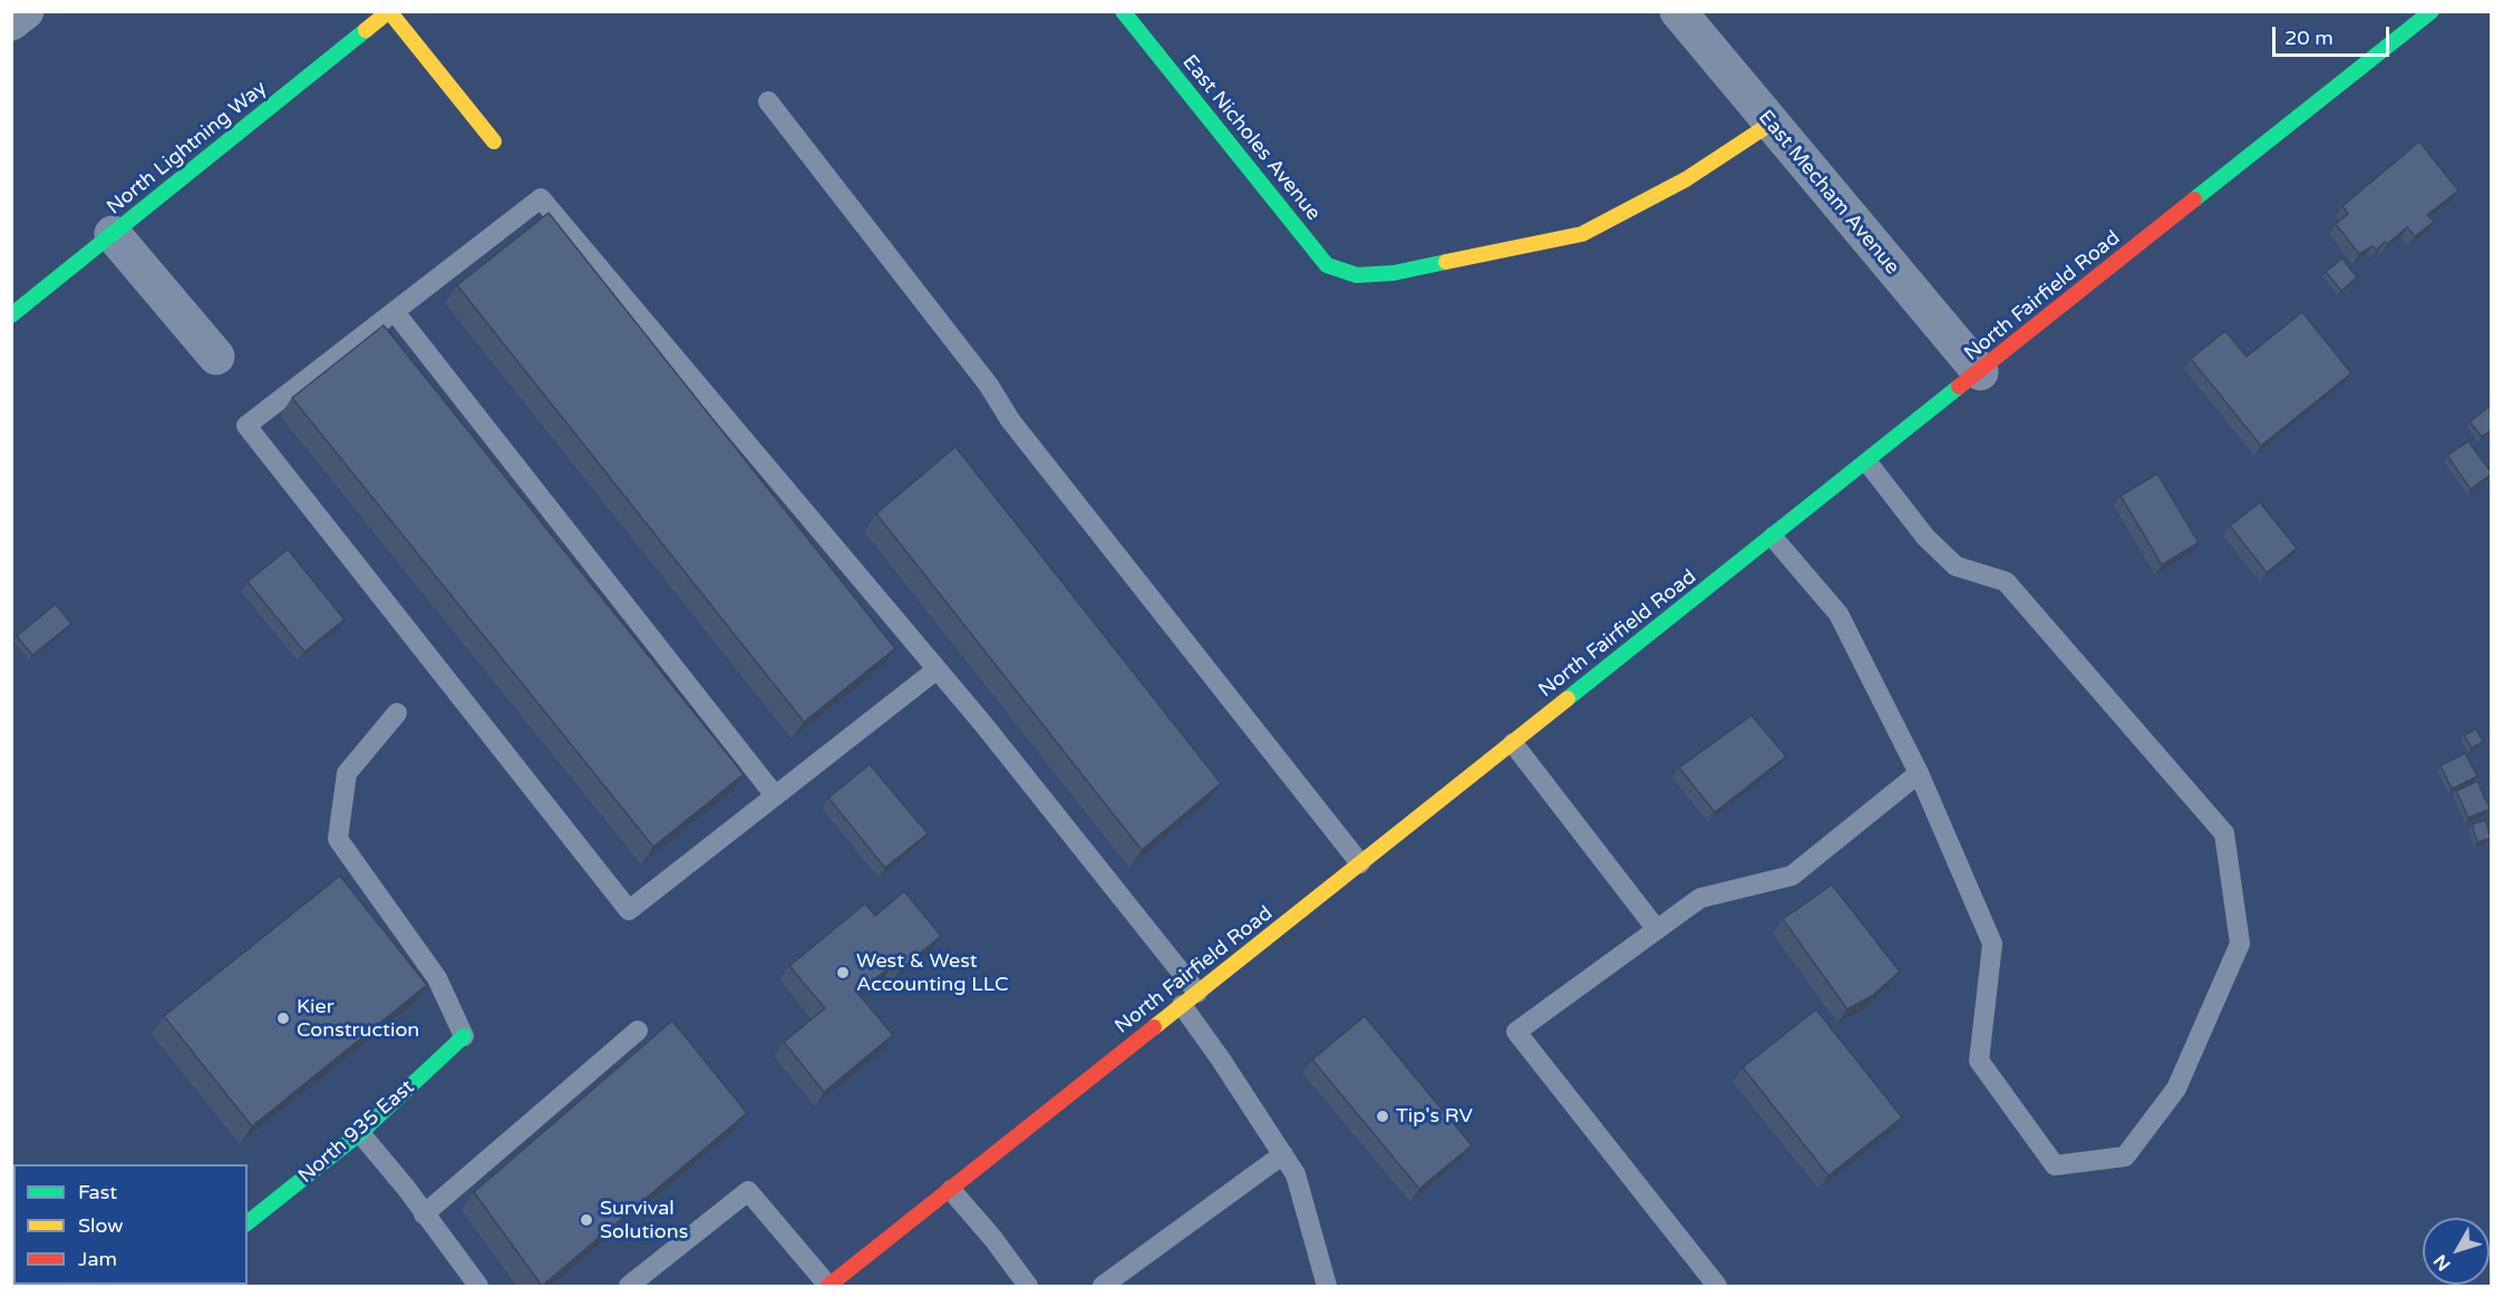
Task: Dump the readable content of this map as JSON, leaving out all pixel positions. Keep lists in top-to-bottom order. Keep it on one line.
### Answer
{"streets":{"main road":["East Nicholes Avenue","North Lightning Way","North Fairfield Road","North 935 East"],"street":["East Mecham Avenue"]},"crossings":[["East Nicholes Avenue","East Mecham Avenue"],["East Mecham Avenue","North Fairfield Road"]],"places":["West & West Accounting LLC","Kier Construction","Tip's RV","Survival Solutions"],"legend":["Fast","Slow","Jam"],"scale_bar":"20 m","north":"bottom left"}
